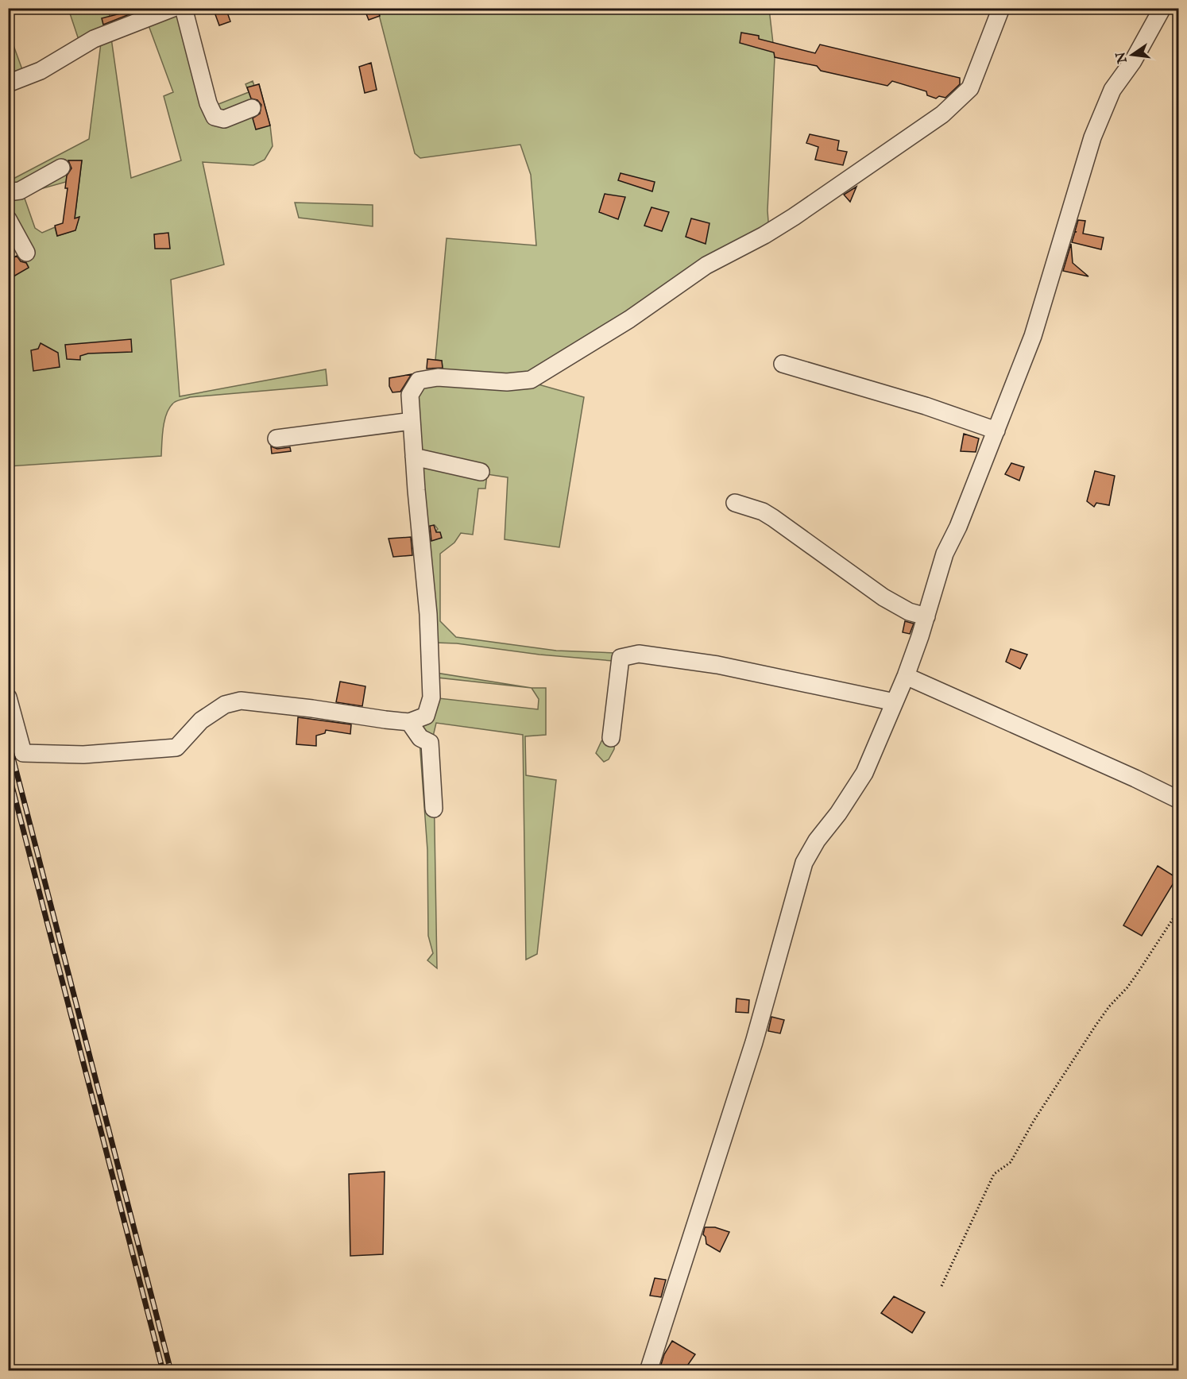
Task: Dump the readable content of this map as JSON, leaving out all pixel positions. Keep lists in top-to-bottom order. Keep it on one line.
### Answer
{"north":"left"}
